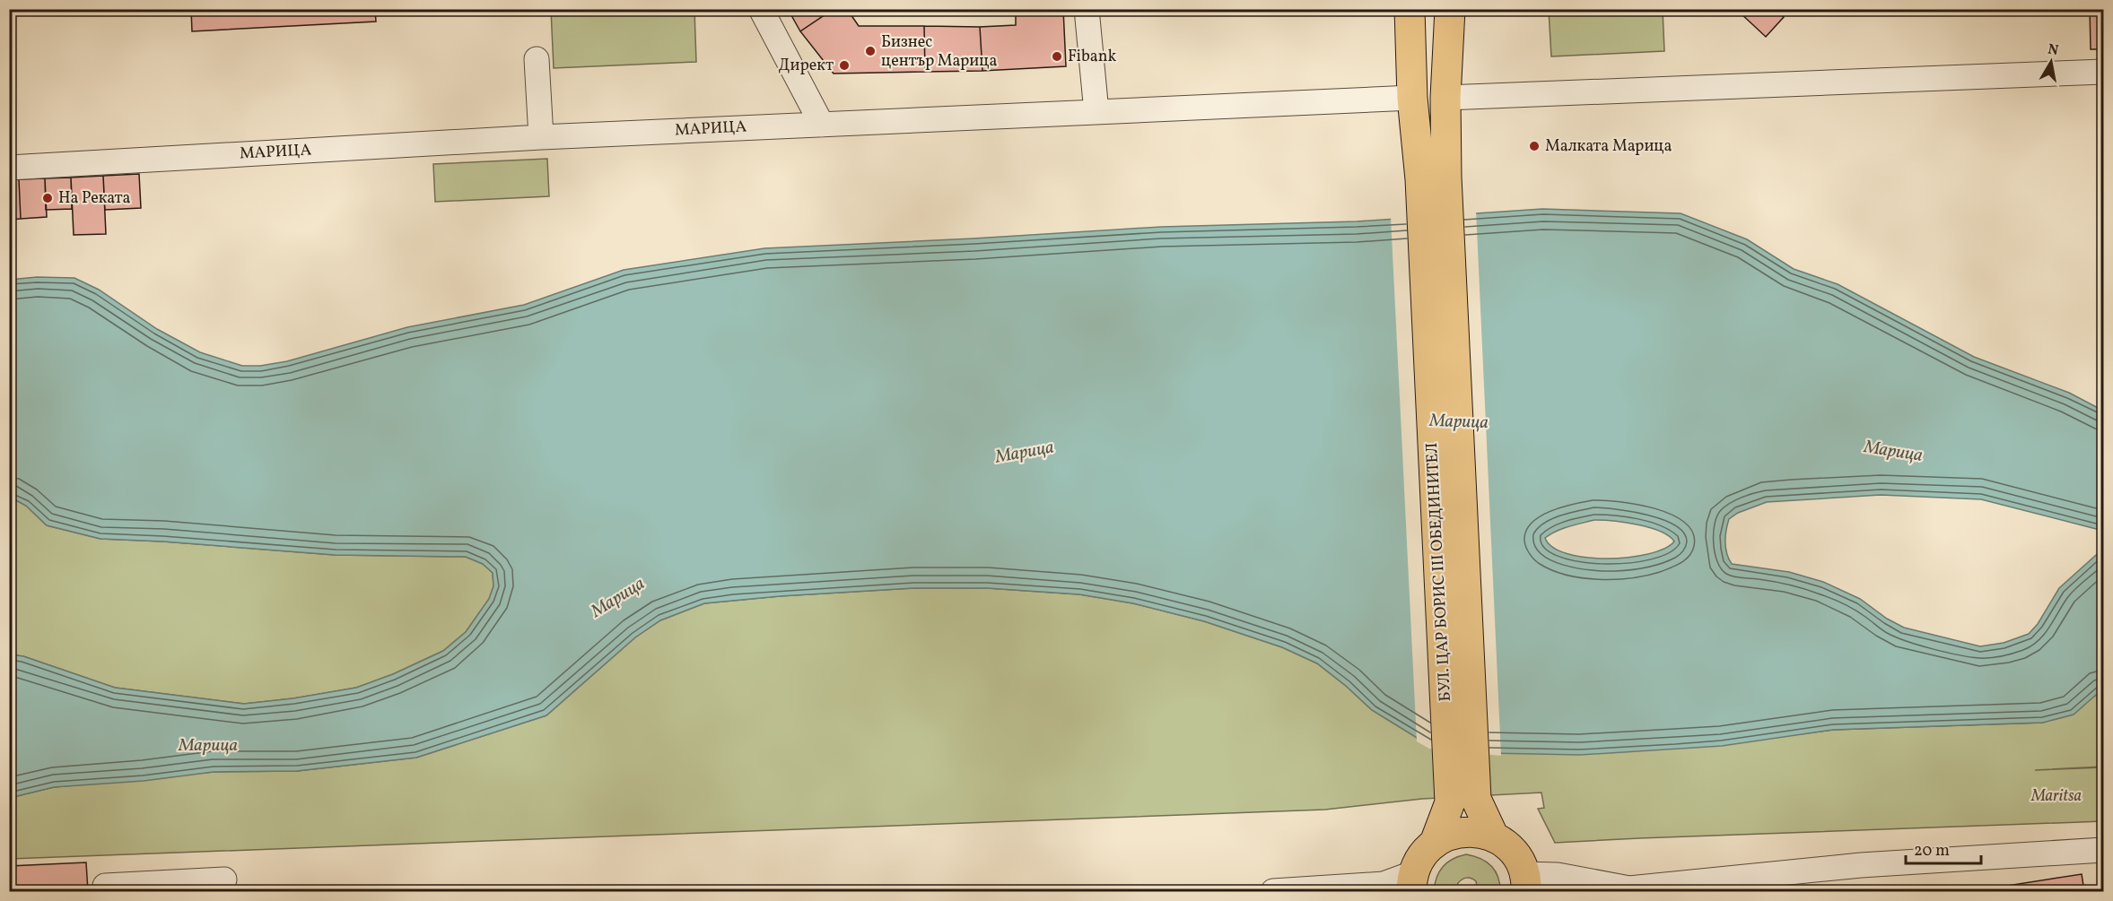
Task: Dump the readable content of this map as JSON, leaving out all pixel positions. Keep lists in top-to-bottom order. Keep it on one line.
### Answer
{"streets":{"main road":["БУЛ. ЦАР БОРИС III ОБЕДИНИТЕЛ"],"street":["МАРИЦА"]},"crossings":[["МАРИЦА","БУЛ. ЦАР БОРИС III ОБЕДИНИТЕЛ"]],"water":["Марица"],"parks":["Maritsa"],"places":["Бизнес център Марица","Fibank","Директ","Малката Марица","На Реката"],"scale_bar":"20 m","north":"top"}
